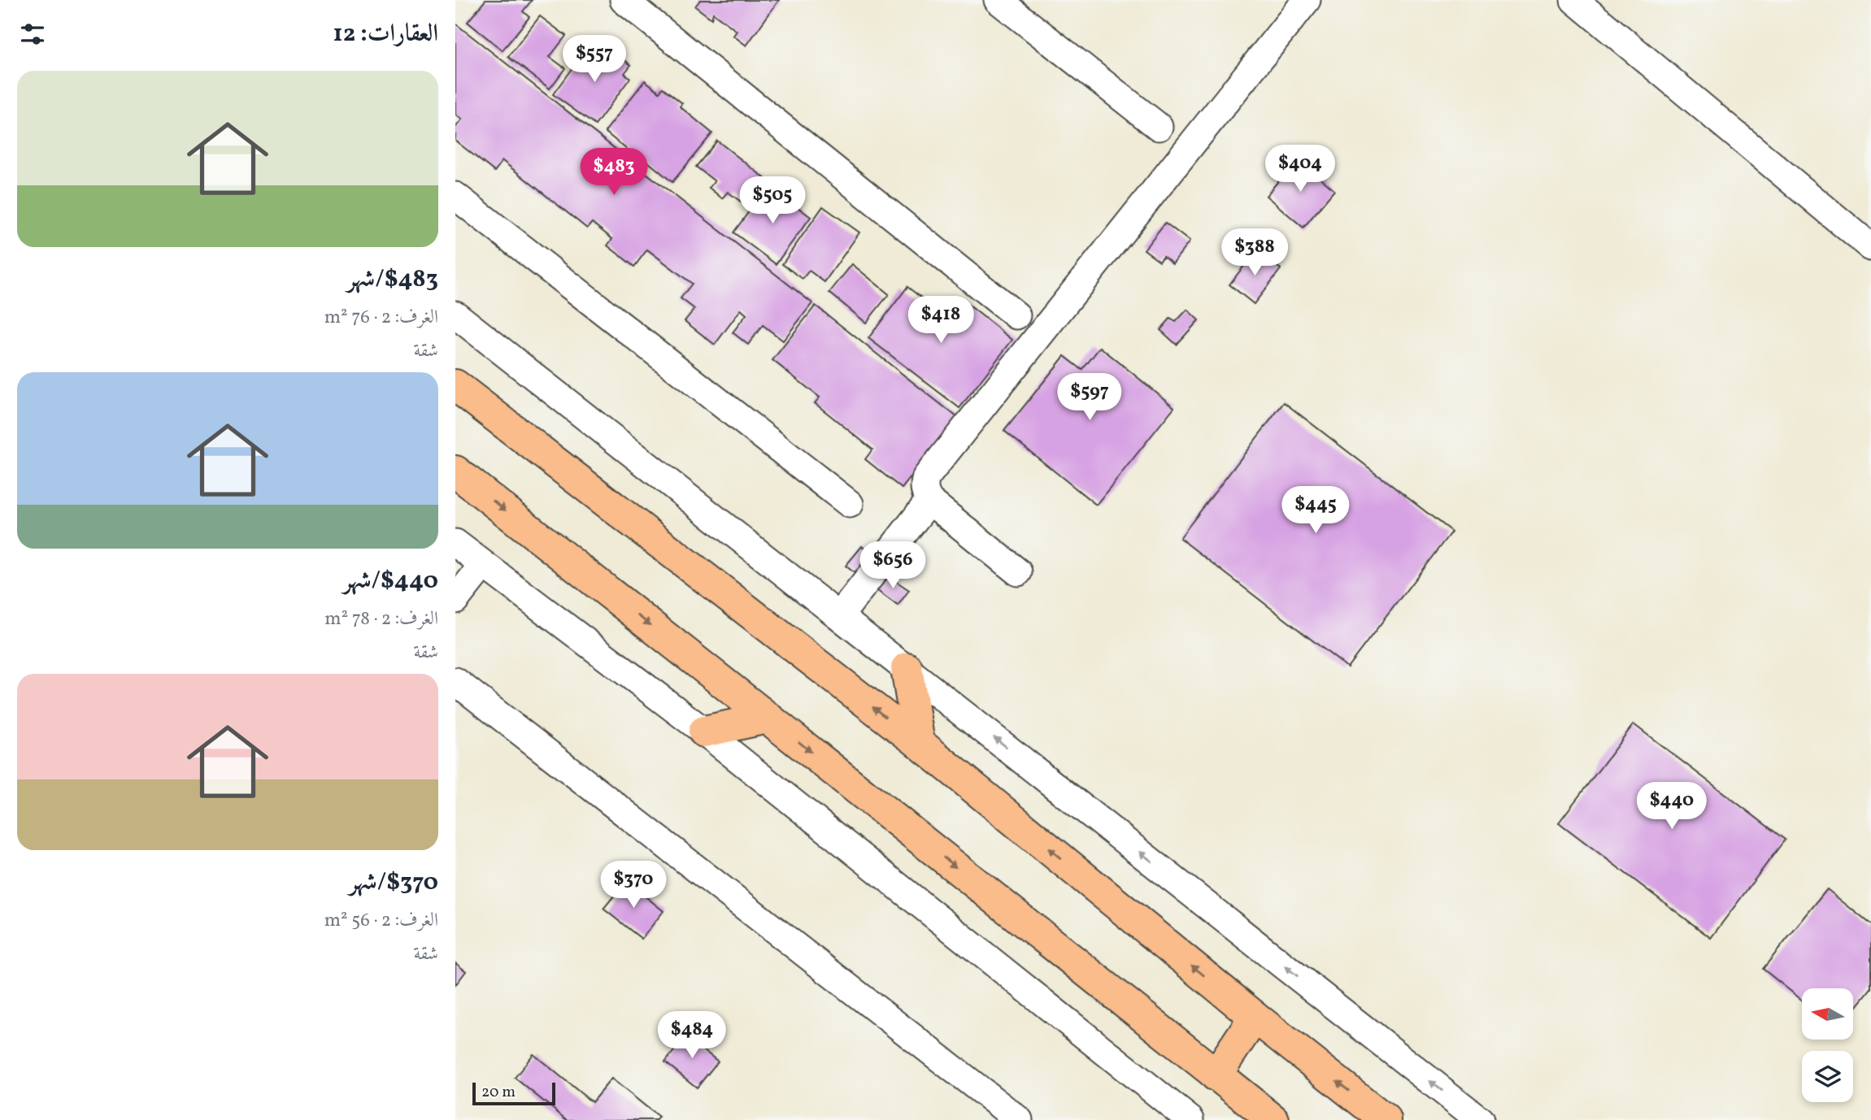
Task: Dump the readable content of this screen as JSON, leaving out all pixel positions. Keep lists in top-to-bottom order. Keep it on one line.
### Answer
{"scale_bar":"20 m","north":"left","page":{"heading":"العقارات: 12","price":["$557","$404","$483","$505","$388","$418","$597","$445","$656","$440","$370","$484"],"list":[{"name":"$483/شهر","note":"الغرف: 2 · 76 m² · شقة"},{"name":"$440/شهر","note":"الغرف: 2 · 78 m² · شقة"},{"name":"$370/شهر","note":"الغرف: 2 · 56 m² · شقة"}],"scale":"20 m"}}
